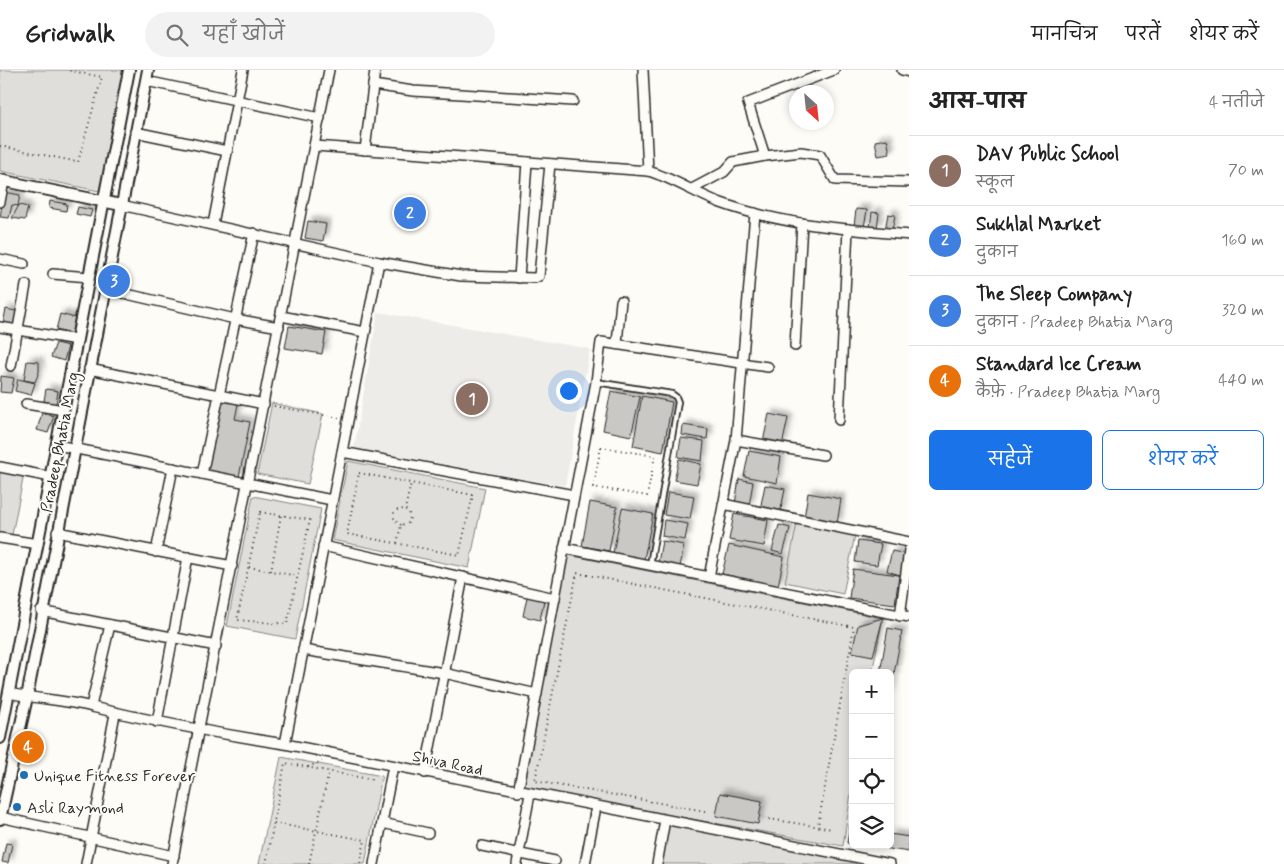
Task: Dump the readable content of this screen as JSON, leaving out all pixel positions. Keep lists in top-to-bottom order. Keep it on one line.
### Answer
{"streets":{"street":["Pradeep Bhatia Marg","Shiva Road"]},"crossings":[["Pradeep Bhatia Marg","Shiva Road"]],"places":["Unique Fitness Forever","Asli Raymond"],"north":"bottom right","page":{"header":"Gridwalk","search":"यहाँ खोजें","nav":["मानचित्र","परतें","शेयर करें"],"heading":["आस-पास","4 नतीजे"],"list":[{"mark":"1","name":"DAV Public School","note":"स्कूल","value":"70 m"},{"mark":"2","name":"Sukhlal Market","note":"दुकान","value":"160 m"},{"mark":"3","name":"The Sleep Company","note":"दुकान · Pradeep Bhatia Marg","value":"320 m"},{"mark":"4","name":"Standard Ice Cream","note":"कैफ़े · Pradeep Bhatia Marg","value":"440 m"}],"pins":["2","3","1","4"],"buttons":["सहेजें","शेयर करें"],"map_buttons":["+","−"]}}
